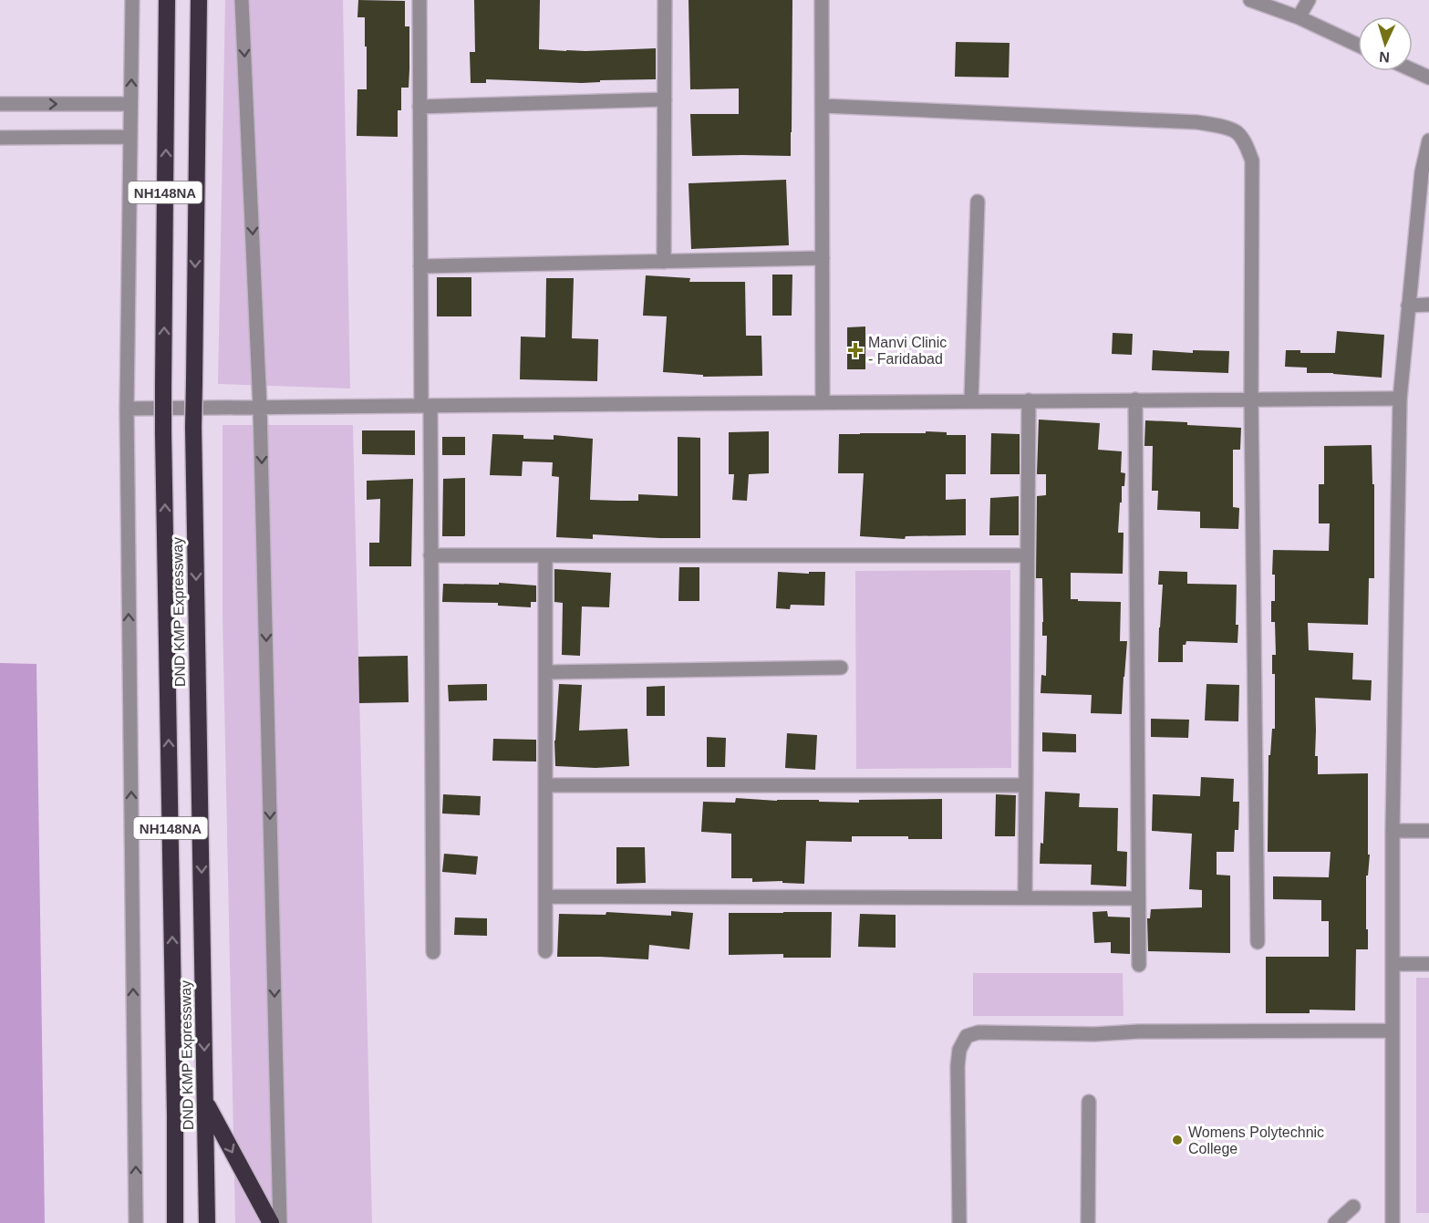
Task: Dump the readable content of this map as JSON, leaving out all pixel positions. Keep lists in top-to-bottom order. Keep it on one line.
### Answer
{"streets":{"highway":["NH148NA","DND KMP Expressway"]},"places":{"health":["Manvi Clinic - Faridabad"],"other":["Womens Polytechnic College"]},"north":"bottom"}
